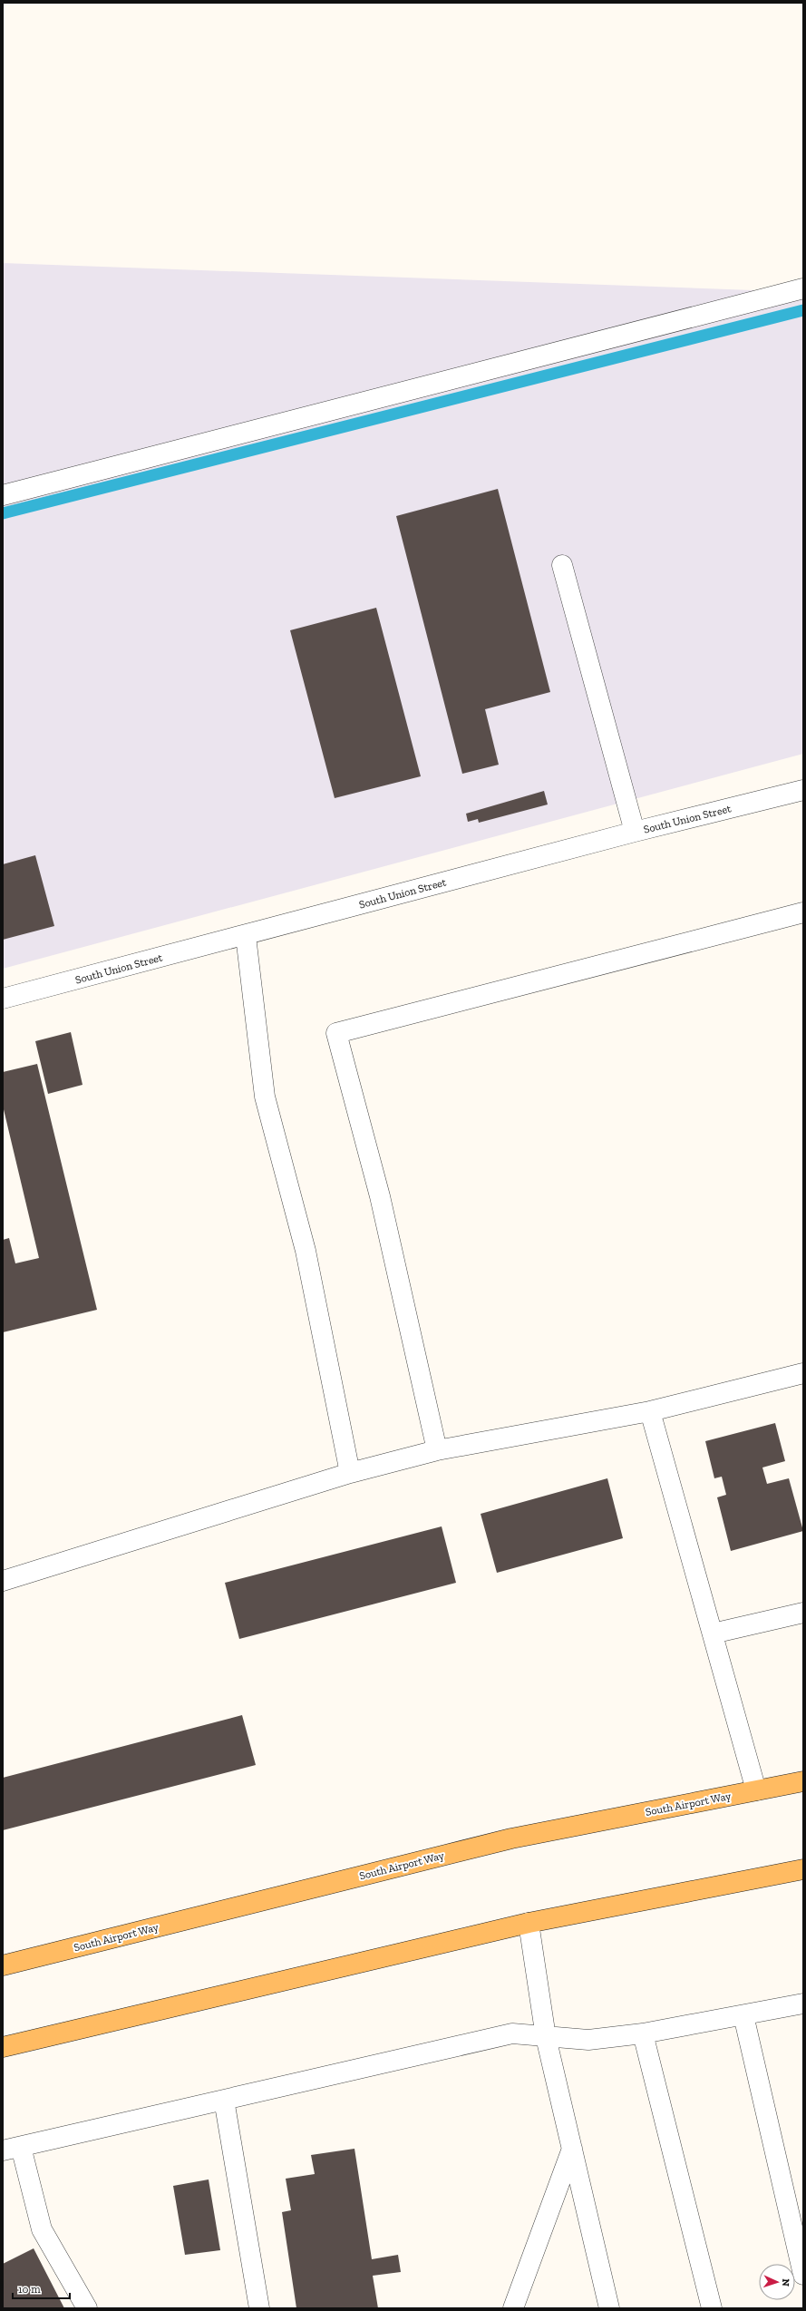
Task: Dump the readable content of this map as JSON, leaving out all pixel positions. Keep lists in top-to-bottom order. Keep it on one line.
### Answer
{"streets":{"main road":["South Airport Way"],"street":["South Union Street"]},"scale_bar":"10 m","north":"right"}
